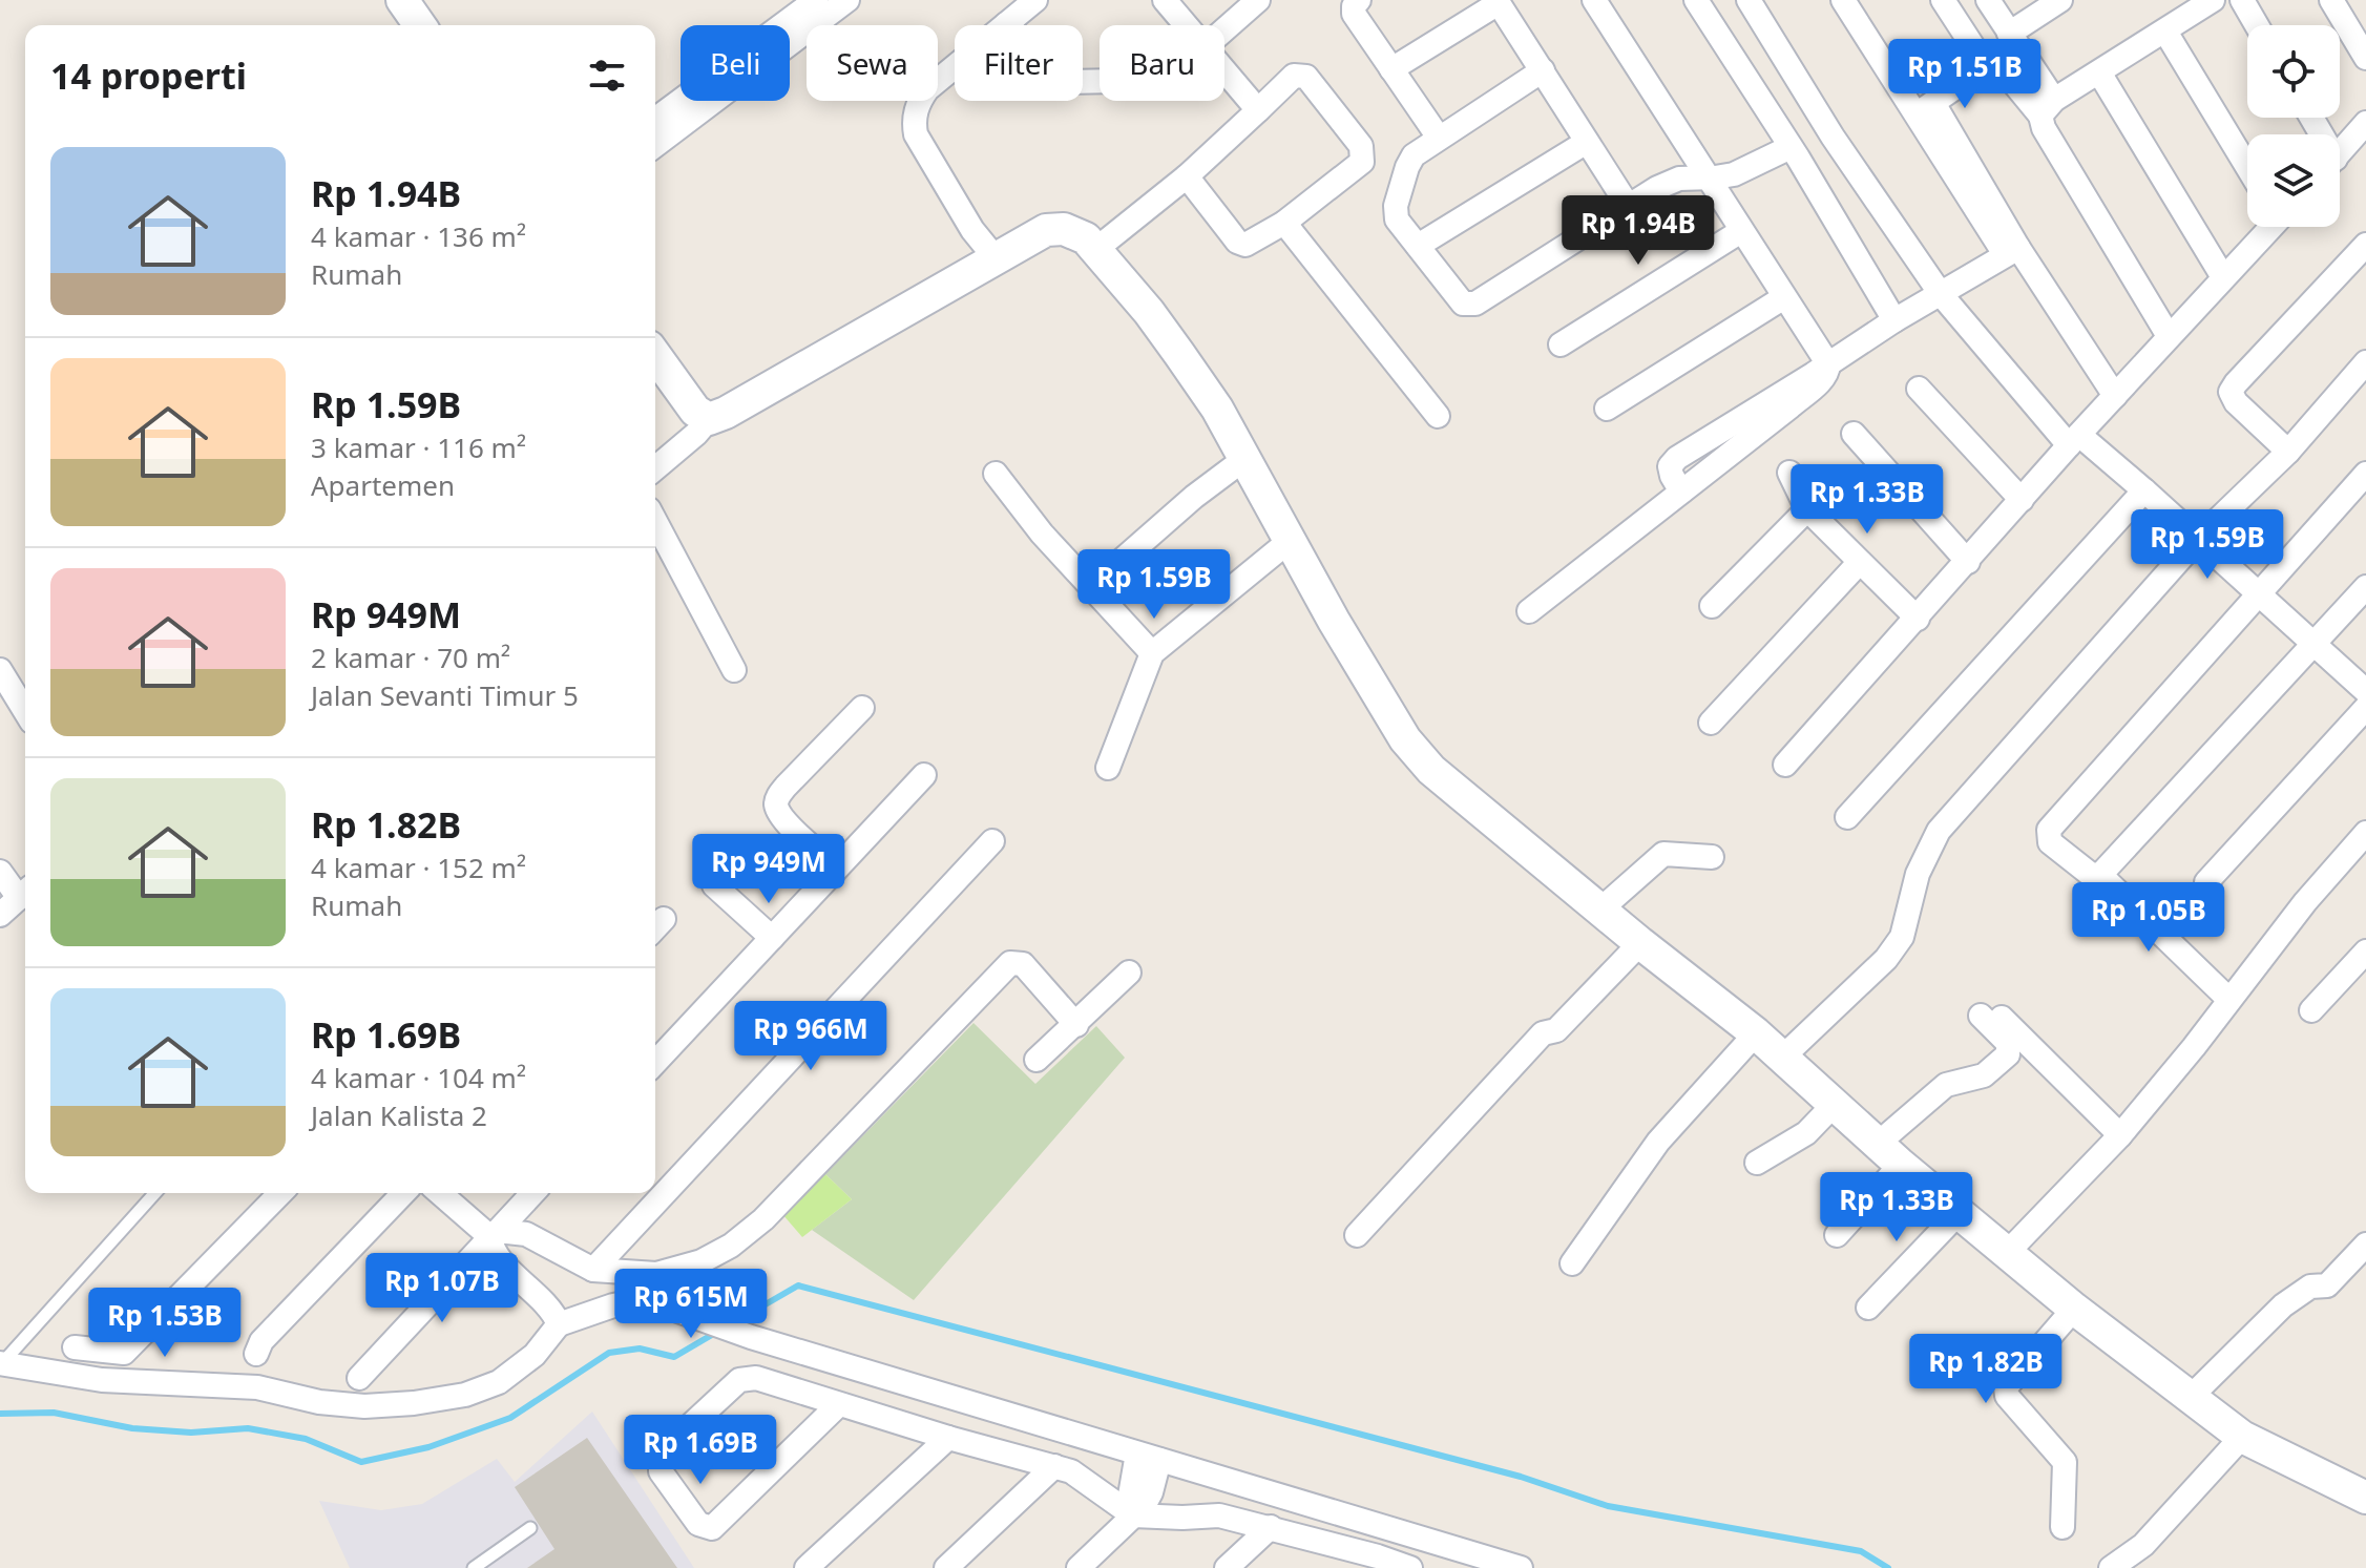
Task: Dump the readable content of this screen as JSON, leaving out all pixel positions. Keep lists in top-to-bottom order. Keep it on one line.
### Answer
{"page":{"chip":["Beli","Sewa","Filter","Baru"],"heading":"14 properti","price":["Rp 1.51B","Rp 1.94B","Rp 1.33B","Rp 1.59B","Rp 1.59B","Rp 949M","Rp 1.05B","Rp 966M","Rp 1.33B","Rp 1.07B","Rp 615M","Rp 1.53B","Rp 1.82B","Rp 1.69B"],"list":[{"name":"Rp 1.94B","note":"4 kamar · 136 m² · Rumah"},{"name":"Rp 1.59B","note":"3 kamar · 116 m² · Apartemen"},{"name":"Rp 949M","note":"2 kamar · 70 m² · Jalan Sevanti Timur 5"},{"name":"Rp 1.82B","note":"4 kamar · 152 m² · Rumah"},{"name":"Rp 1.69B","note":"4 kamar · 104 m² · Jalan Kalista 2"}]}}
